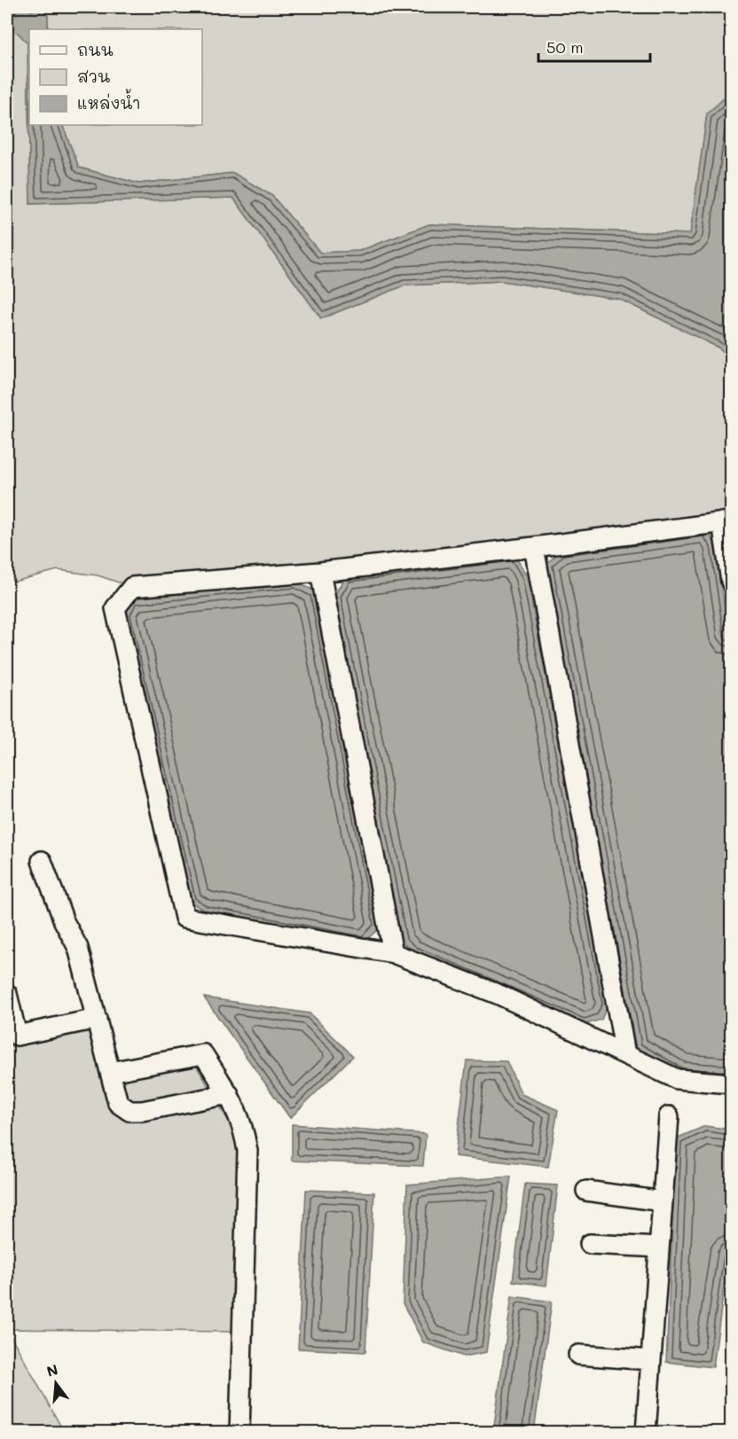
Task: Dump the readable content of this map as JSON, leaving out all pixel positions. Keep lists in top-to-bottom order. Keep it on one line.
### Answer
{"legend":["ถนน","สวน","แหล่งน้ำ"],"scale_bar":"50 m","north":"top"}
